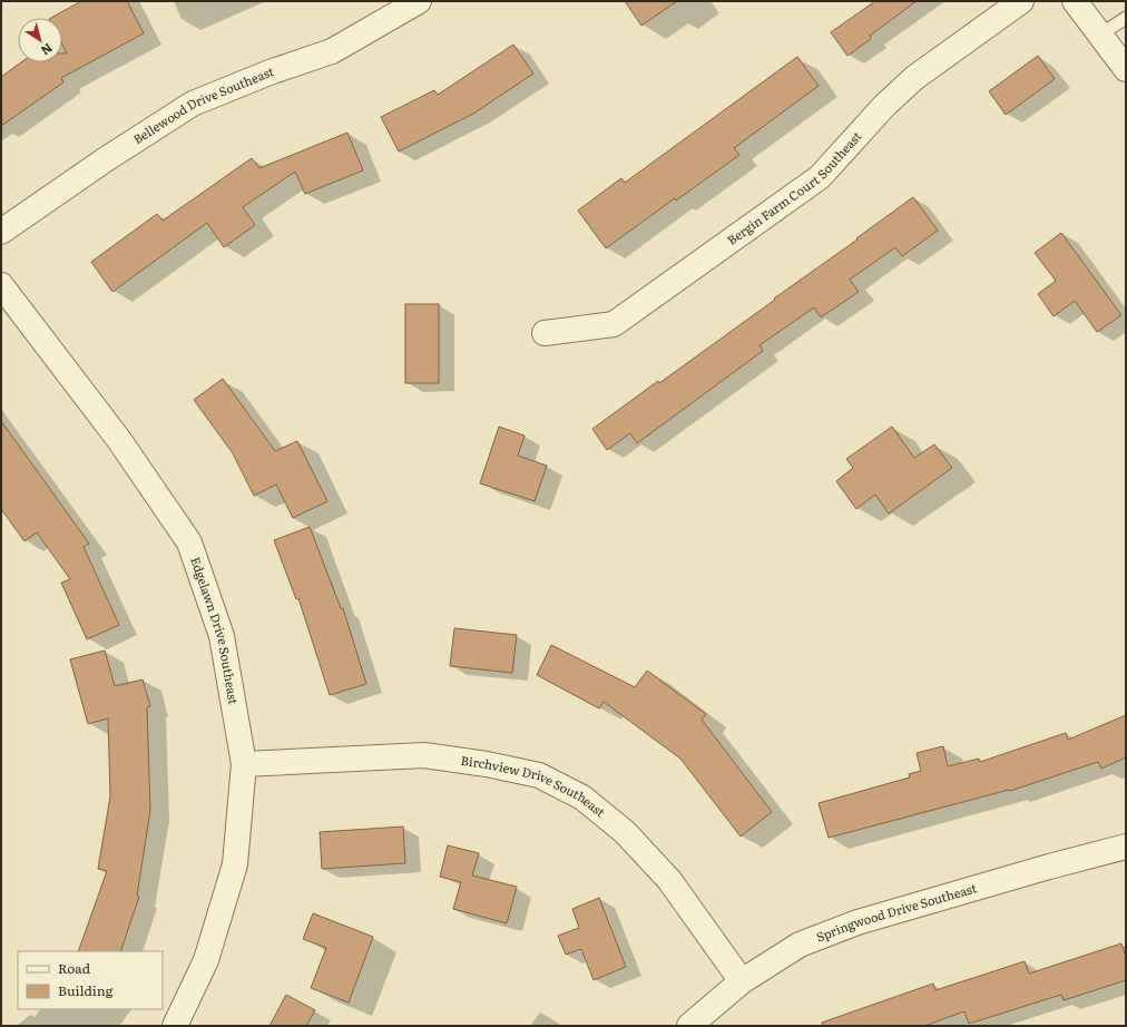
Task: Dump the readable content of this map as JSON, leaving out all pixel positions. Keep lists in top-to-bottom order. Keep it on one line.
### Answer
{"streets":{"street":["Bellewood Drive Southeast","Bergin Farm Court Southeast","Edgelawn Drive Southeast","Birchview Drive Southeast","Springwood Drive Southeast"]},"crossings":[["Edgelawn Drive Southeast","Birchview Drive Southeast"],["Birchview Drive Southeast","Springwood Drive Southeast"]],"legend":["Road","Building"],"north":"bottom right"}
